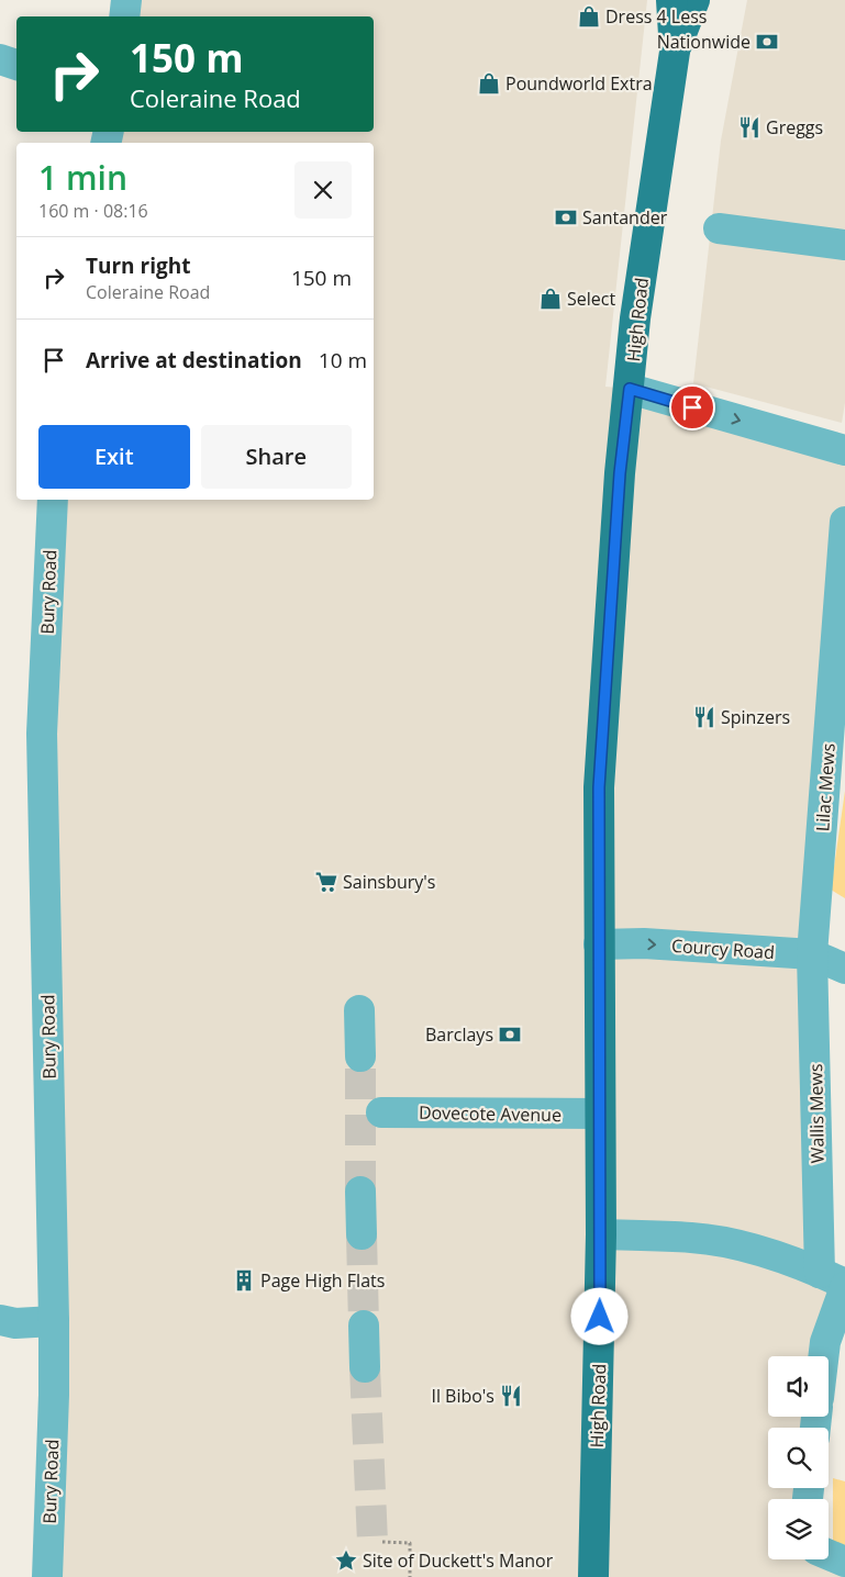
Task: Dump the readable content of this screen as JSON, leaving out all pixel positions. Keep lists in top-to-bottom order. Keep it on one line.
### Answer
{"streets":{"main road":["High Road"],"street":["Bury Road","Lilac Mews","Courcy Road","Dovecote Avenue","Wallis Mews"]},"crossings":[["High Road","Courcy Road"],["High Road","Dovecote Avenue"],["Lilac Mews","Courcy Road"],["Lilac Mews","Wallis Mews"],["Courcy Road","Wallis Mews"]],"one_way":["Courcy Road"],"places":{"shop":["Dress 4 Less","Poundworld Extra","Select"],"bank":["Nationwide","Santander","Barclays"],"restaurant":["Greggs","Spinzers","Il Bibo's"],"supermarket":["Sainsbury's"],"building":["Page High Flats"],"place":["Site of Duckett's Manor"]},"page":{"turn":["150 m","Coleraine Road"],"heading":["1 min","160 m · 08:16"],"list":[{"name":"Turn right","note":"Coleraine Road","value":"150 m"},{"name":"Arrive at destination","value":"10 m"}],"buttons":["Exit","Share"]}}
